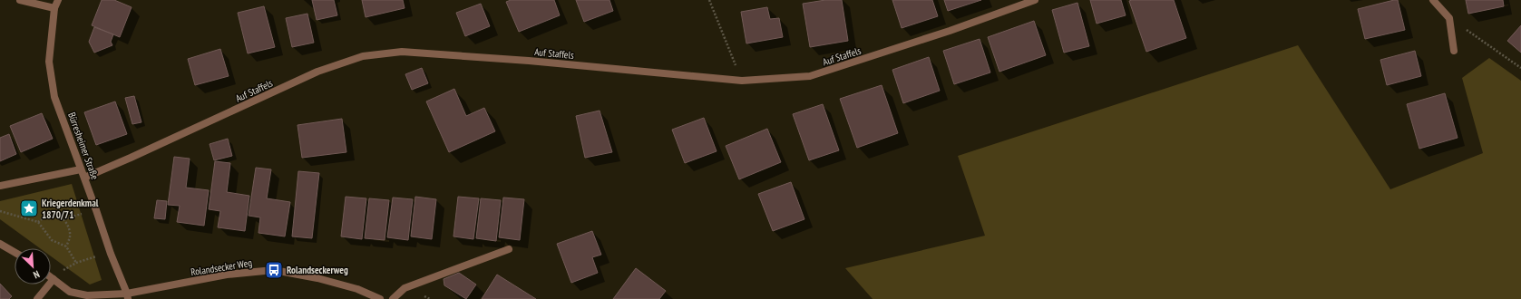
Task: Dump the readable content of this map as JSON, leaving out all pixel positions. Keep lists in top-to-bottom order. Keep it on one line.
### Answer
{"streets":{"street":["Auf Staffels","Bürresheimer Straße","Rolandsecker Weg"]},"crossings":[["Auf Staffels","Bürresheimer Straße"],["Bürresheimer Straße","Rolandsecker Weg"]],"places":{"place":["Kriegerdenkmal 1870/71"],"bus stop":["Rolandseckerweg"]},"north":"bottom right"}
